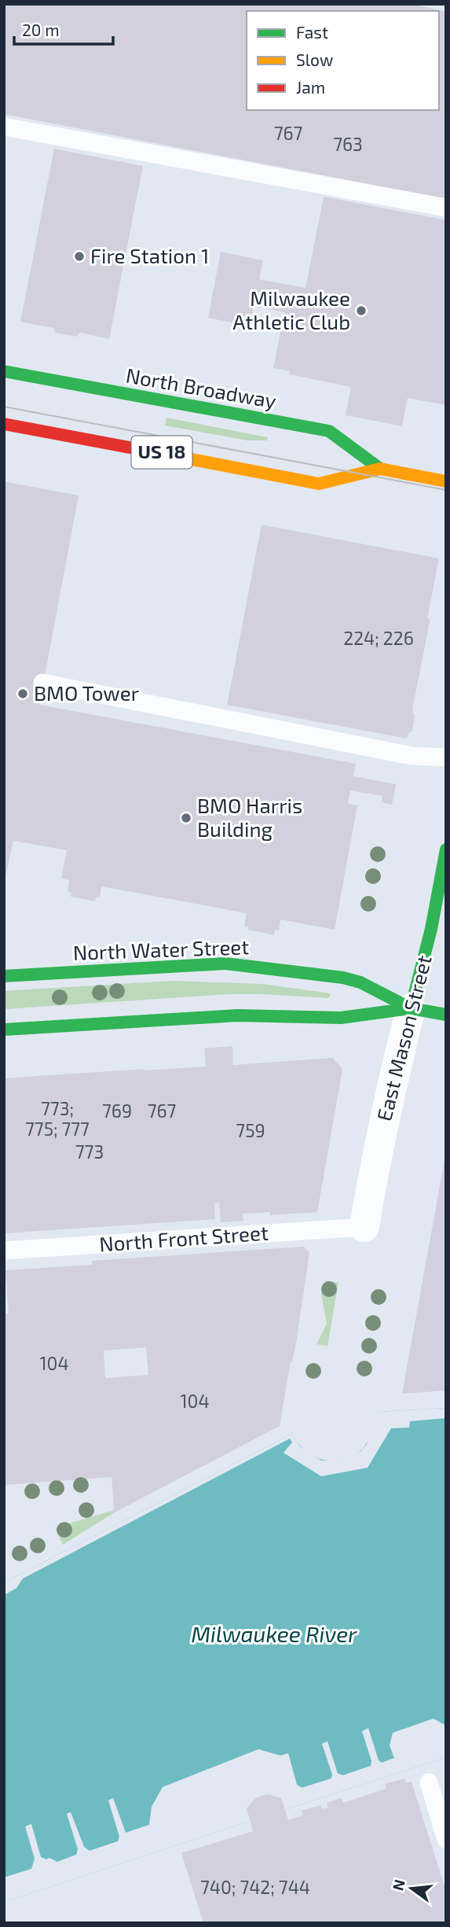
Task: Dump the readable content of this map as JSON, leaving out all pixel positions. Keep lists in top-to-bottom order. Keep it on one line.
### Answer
{"streets":{"main road":["North Broadway","US 18","North Water Street","East Mason Street"],"lane":["North Front Street"]},"crossings":[["North Water Street","East Mason Street"],["East Mason Street","North Front Street"]],"water":["Milwaukee River"],"places":["Fire Station 1","Milwaukee Athletic Club","BMO Tower","BMO Harris Building"],"house_numbers":["767","763","224; 226","773; 775; 777","769","767","759","773","104","104","740; 742; 744"],"legend":["Fast","Slow","Jam"],"scale_bar":"20 m","north":"left"}
